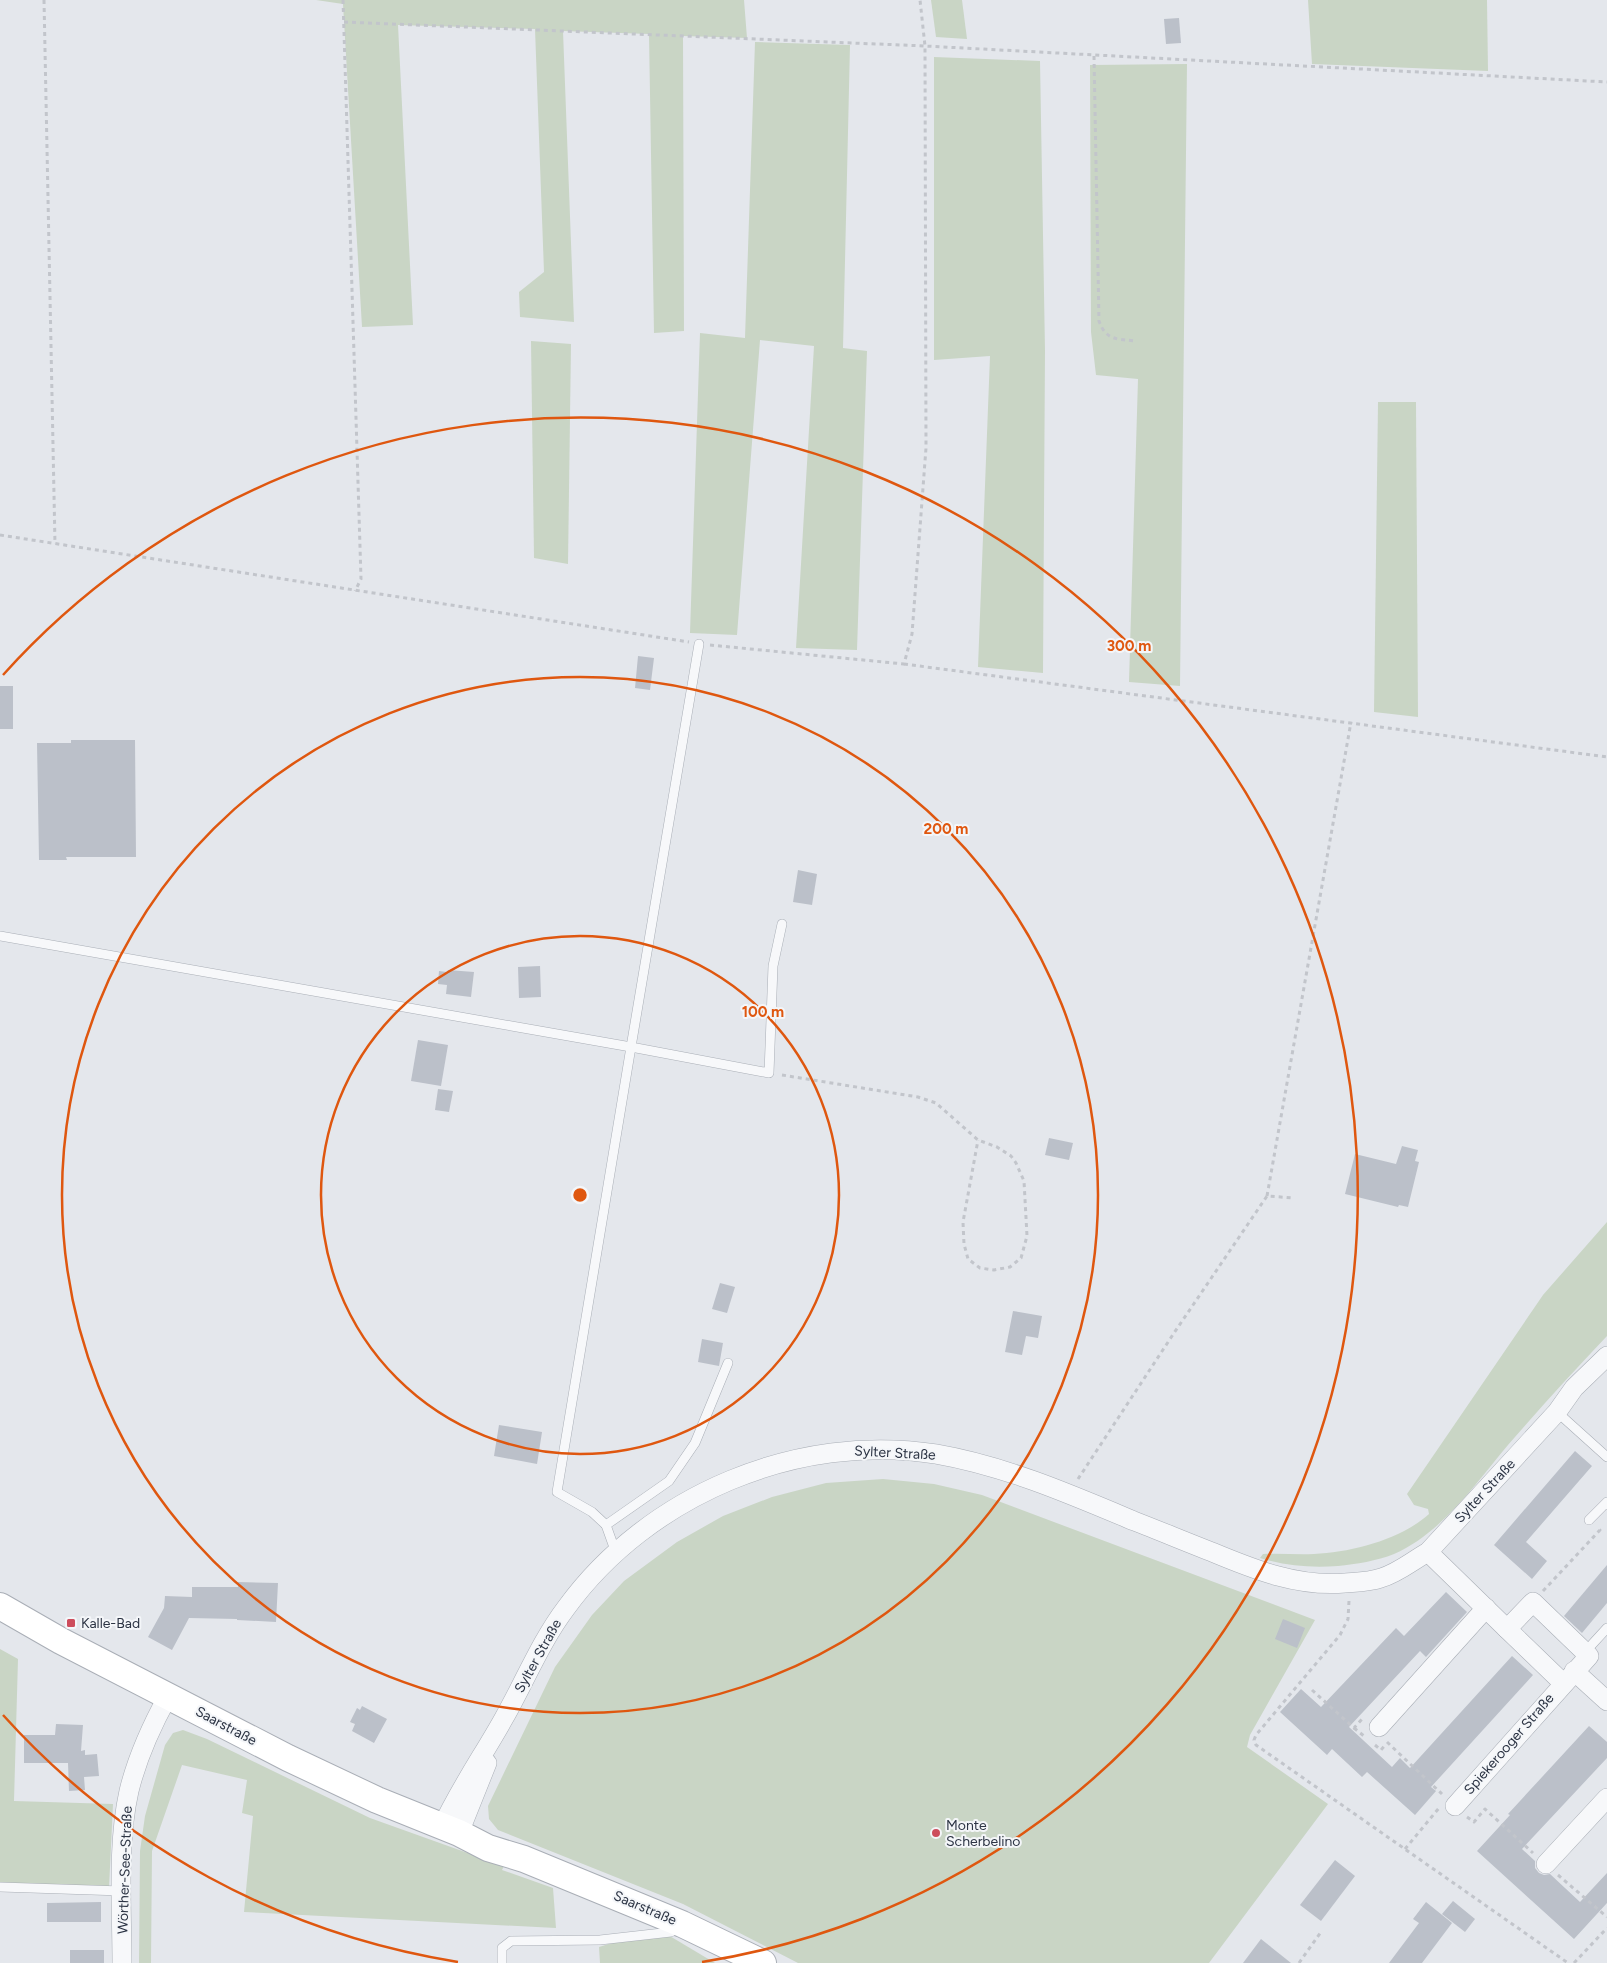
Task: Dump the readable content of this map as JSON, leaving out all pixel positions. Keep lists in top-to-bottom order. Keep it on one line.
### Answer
{"streets":{"main road":["Saarstraße"],"street":["Sylter Straße","Spiekerooger Straße","Wörther-See-Straße"]},"crossings":[["Sylter Straße","Saarstraße"],["Sylter Straße","Spiekerooger Straße"],["Saarstraße","Wörther-See-Straße"]],"places":{"transit":["Kalle-Bad"],"other":["Monte Scherbelino"]},"rings":["300 m","200 m","100 m"]}
